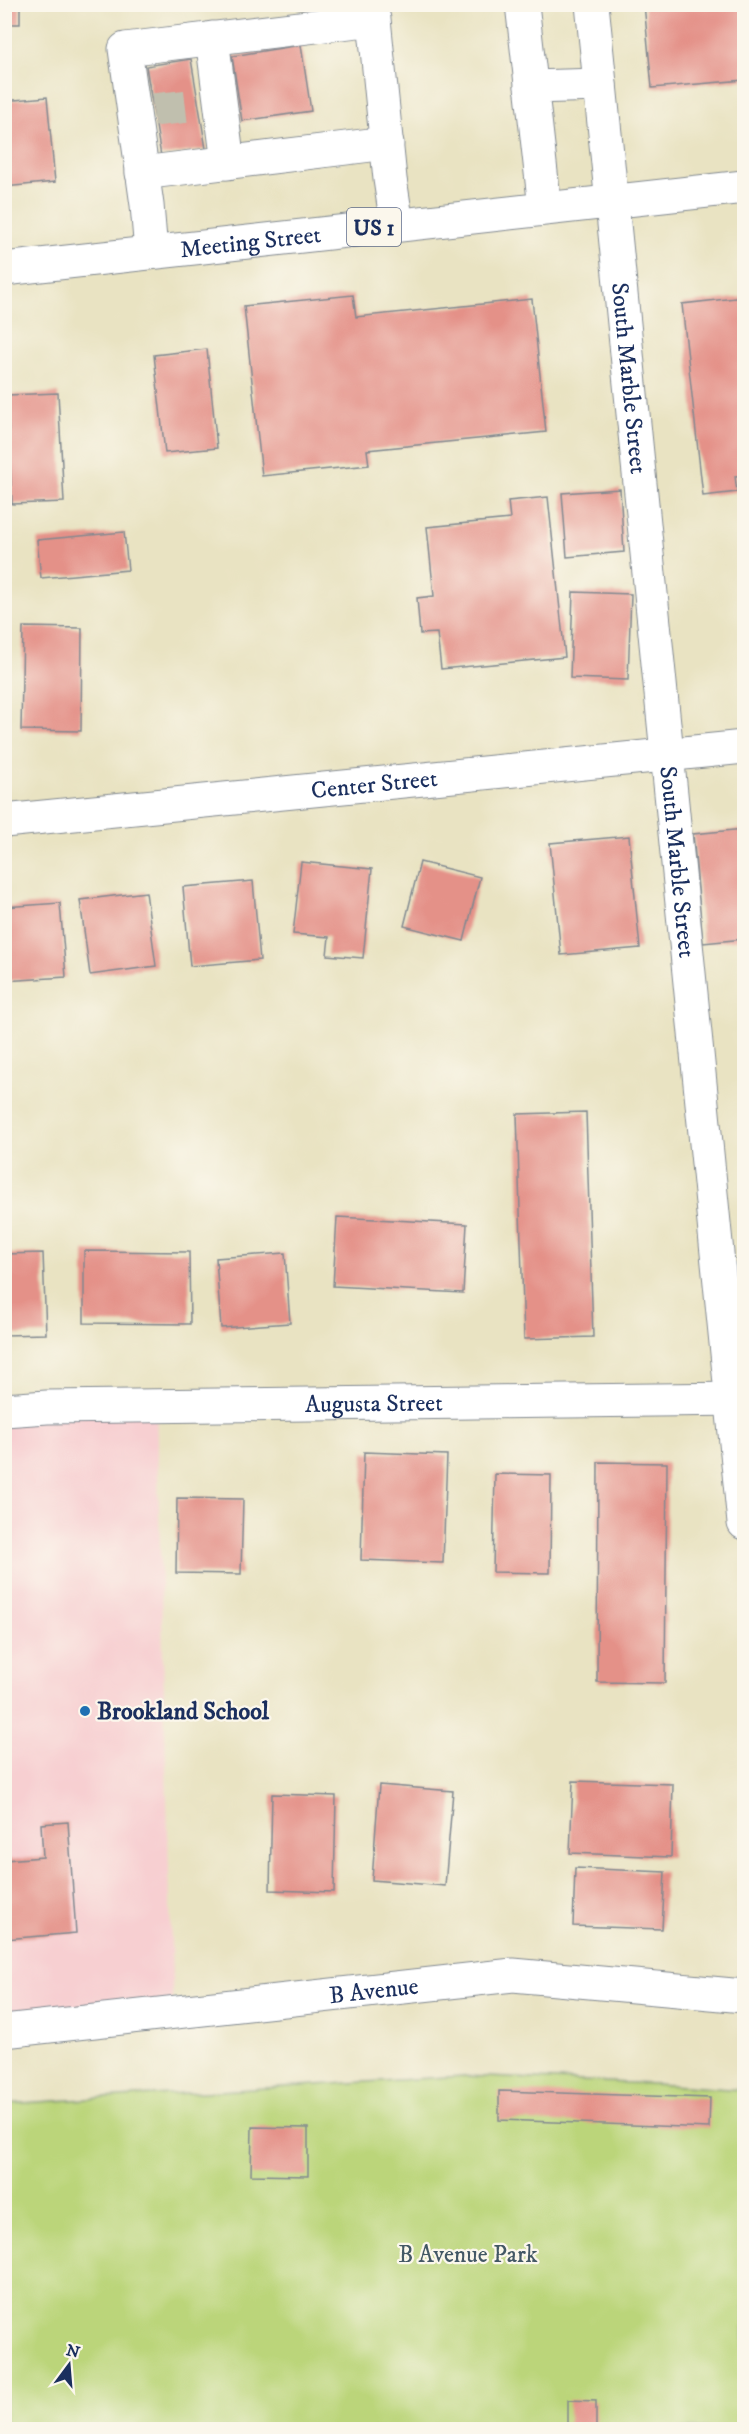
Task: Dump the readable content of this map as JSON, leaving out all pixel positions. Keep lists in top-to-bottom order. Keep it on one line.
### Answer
{"streets":{"street":["US 1","Meeting Street","South Marble Street","Center Street","Augusta Street","B Avenue"]},"crossings":[["Meeting Street","South Marble Street"],["South Marble Street","Center Street"],["South Marble Street","Augusta Street"]],"parks":["B Avenue Park"],"places":["Brookland School"],"north":"top"}
